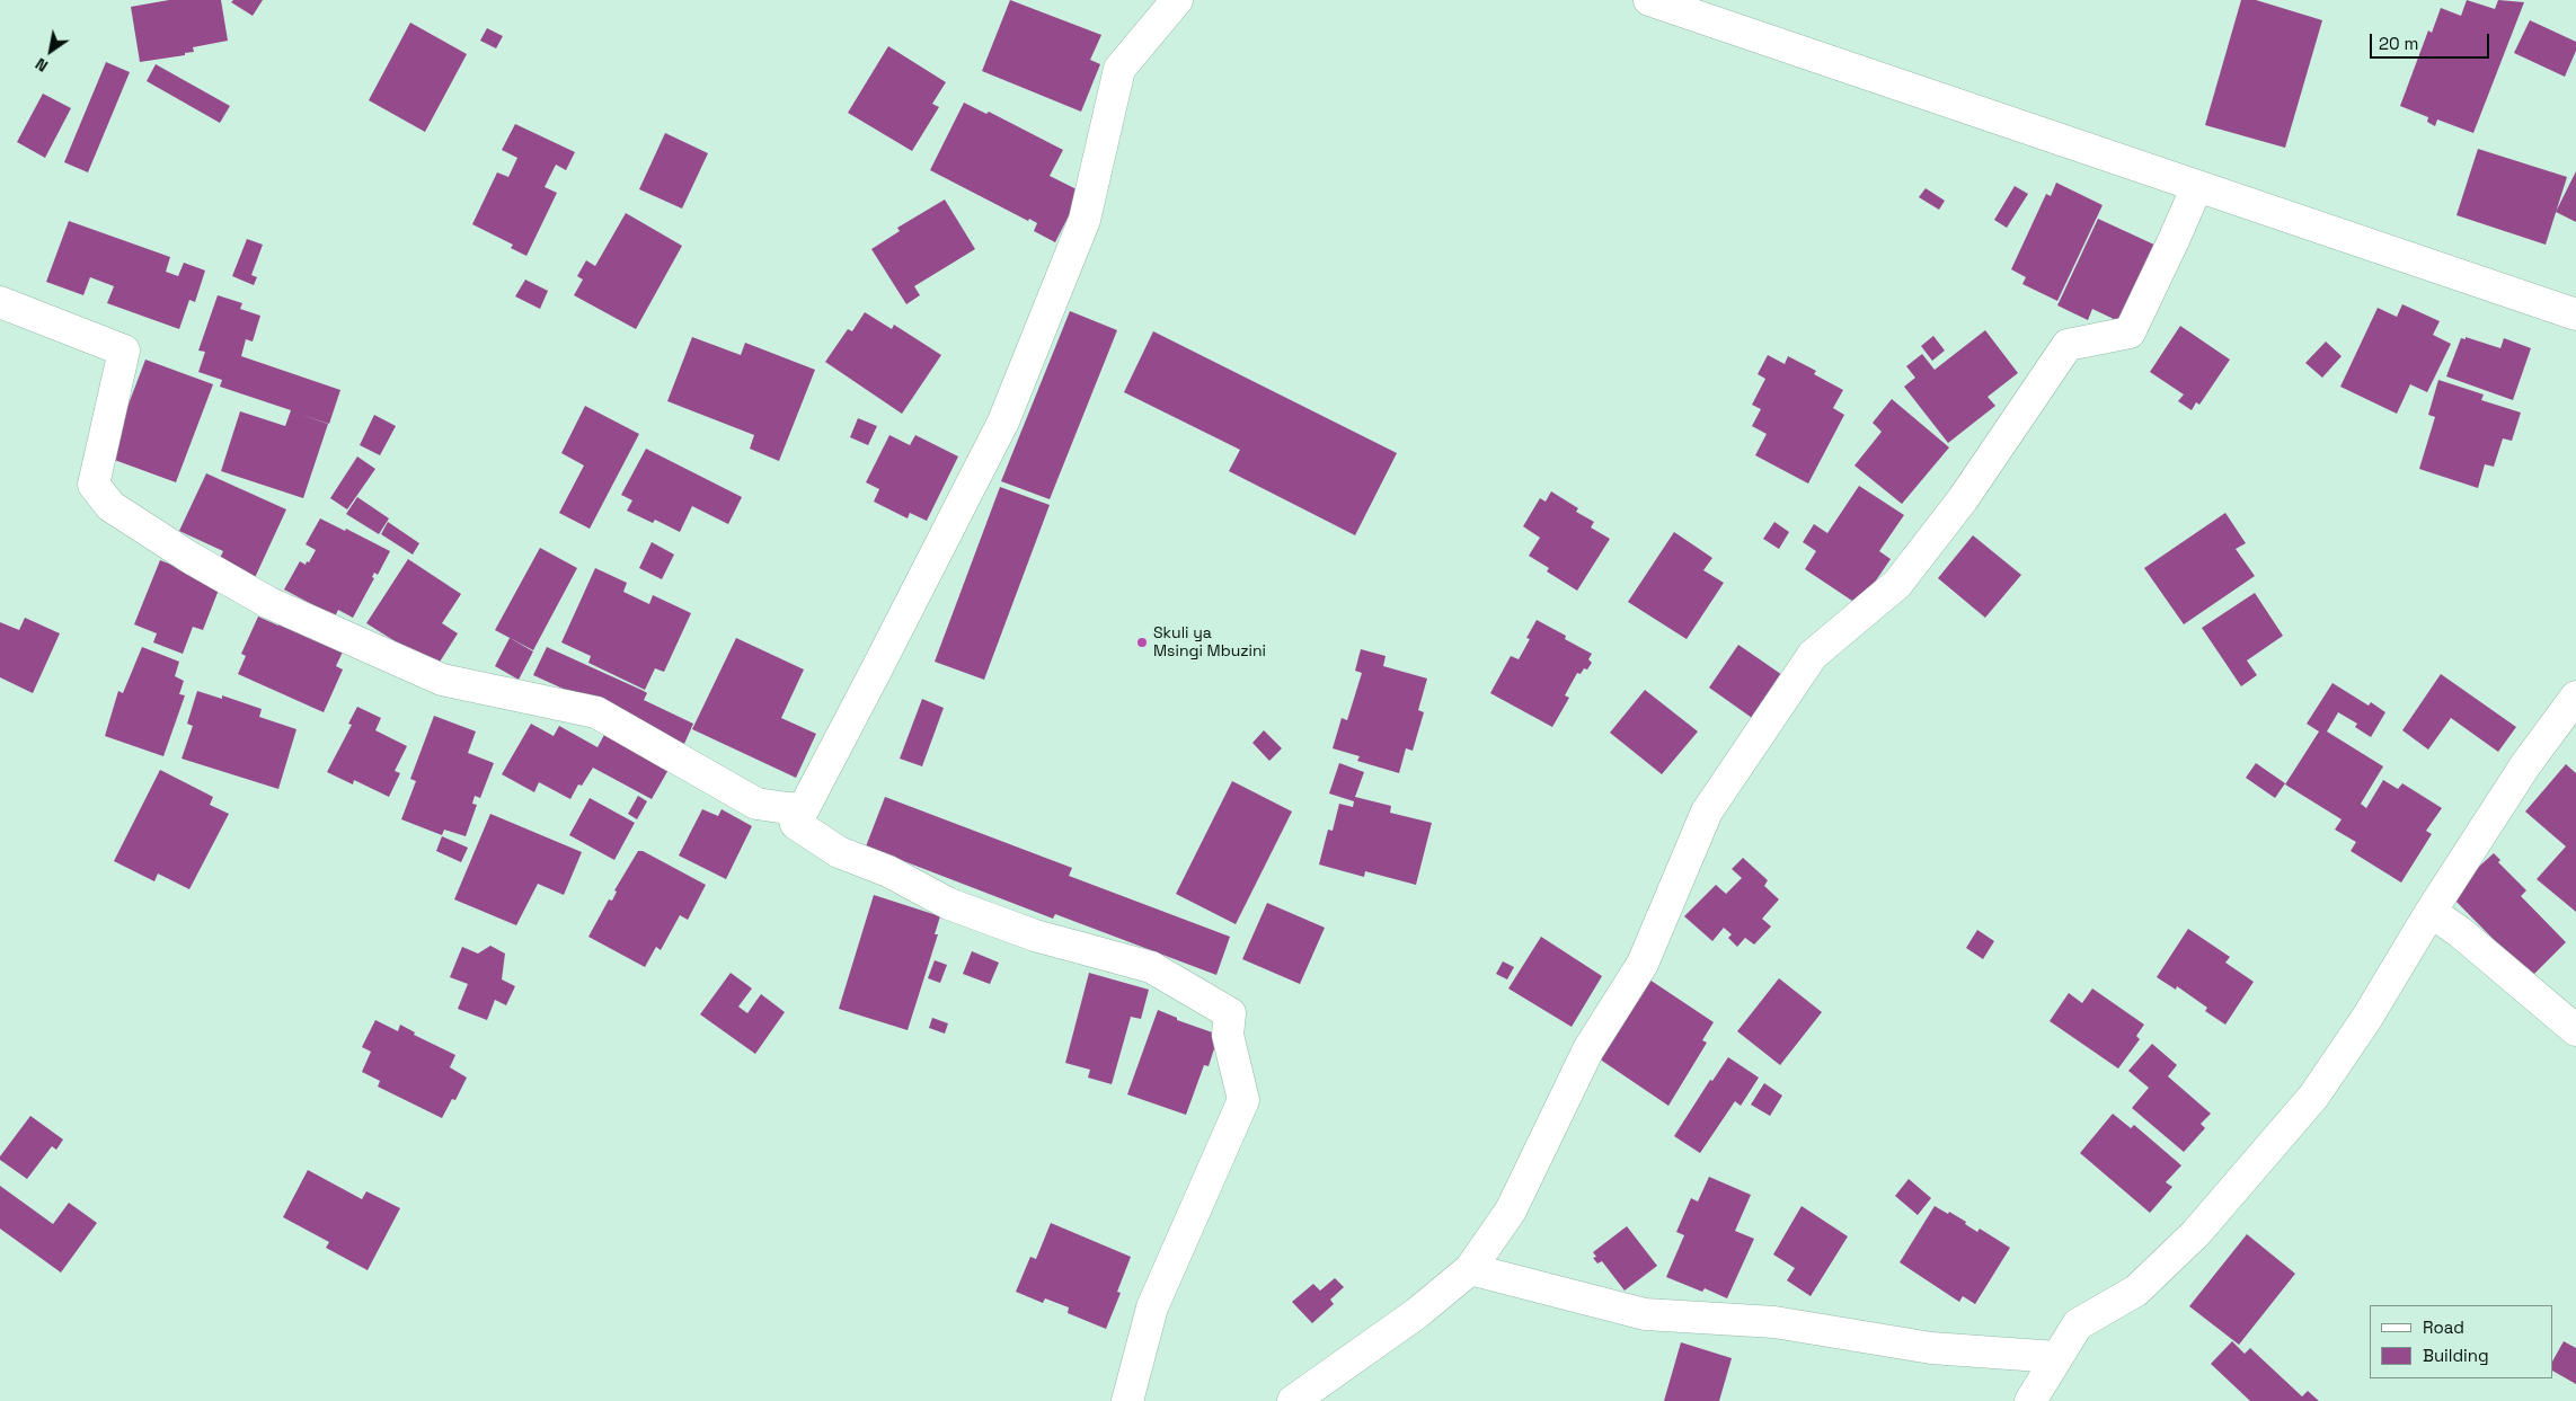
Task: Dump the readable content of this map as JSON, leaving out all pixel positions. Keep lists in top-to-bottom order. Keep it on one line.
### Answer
{"places":["Skuli ya Msingi Mbuzini"],"legend":["Road","Building"],"scale_bar":"20 m","north":"bottom left"}
